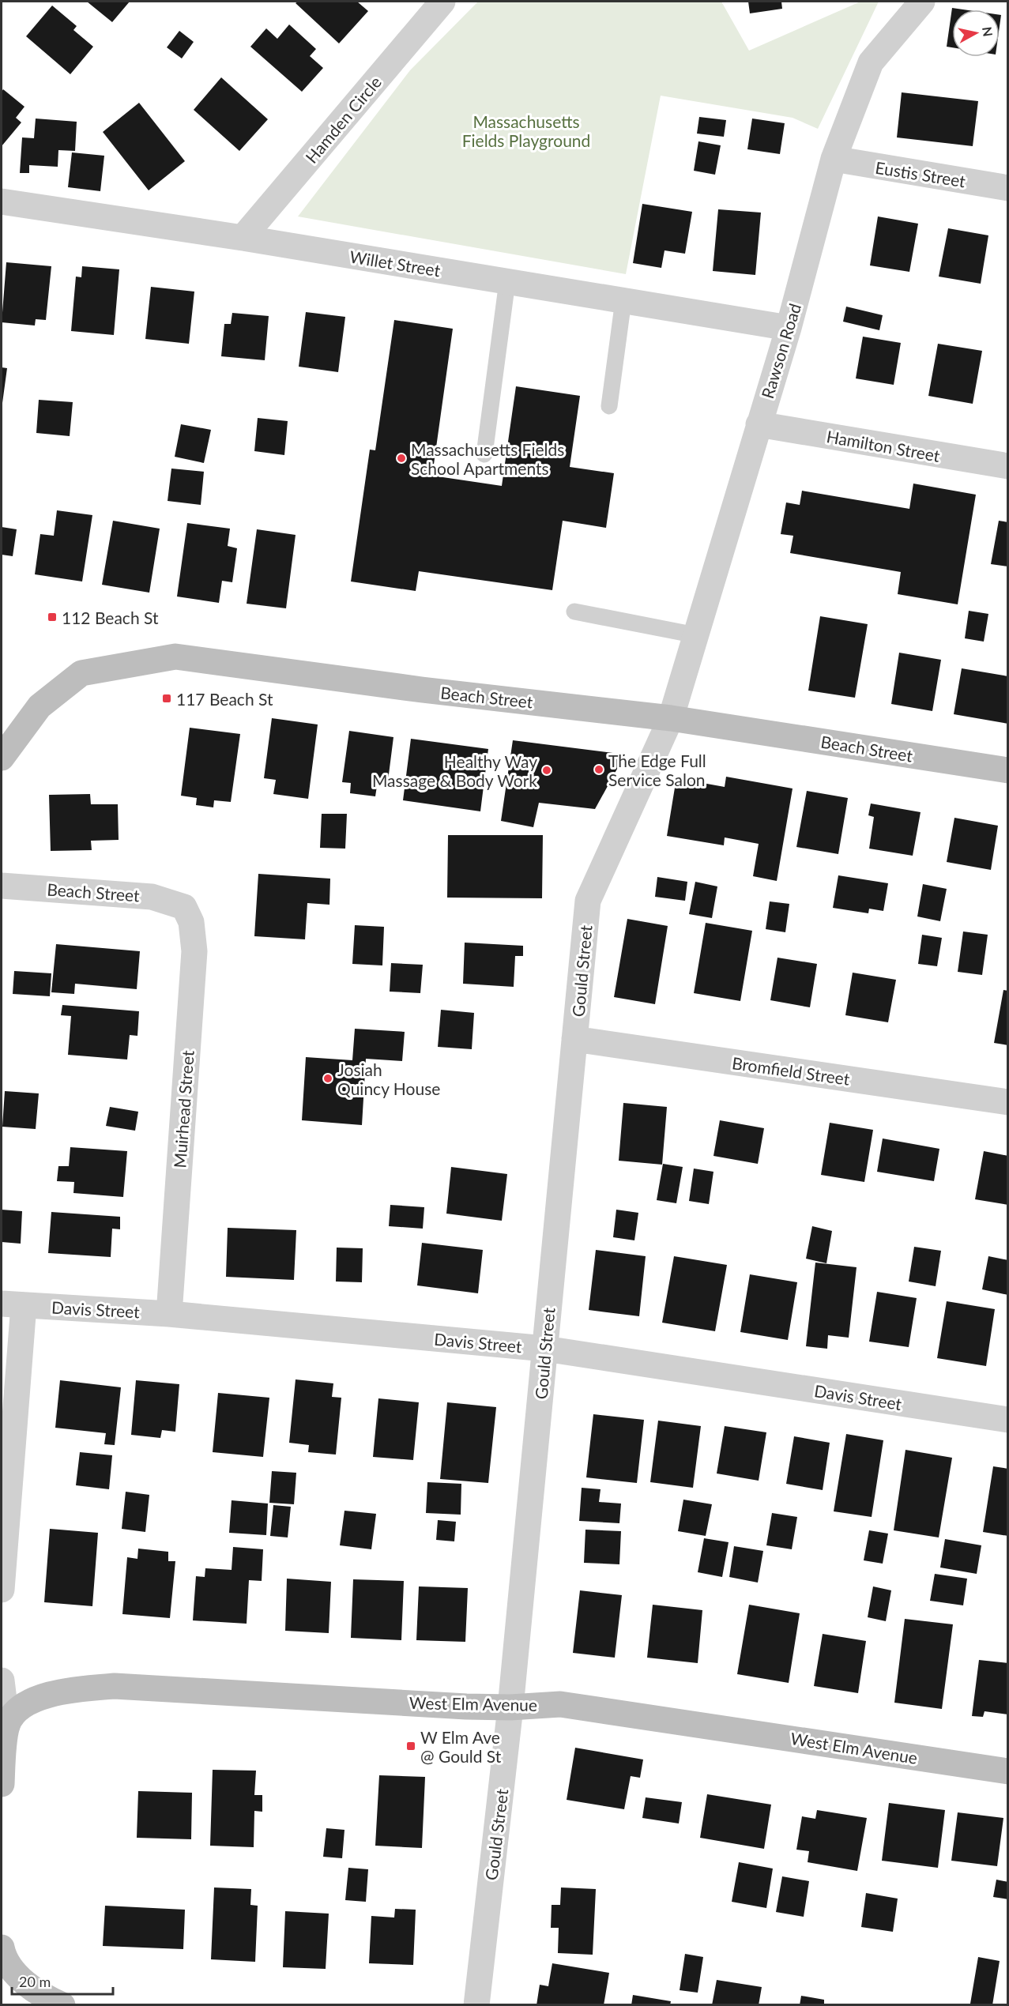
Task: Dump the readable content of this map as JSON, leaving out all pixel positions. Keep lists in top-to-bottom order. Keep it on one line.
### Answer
{"streets":{"street":["Hamden Circle","Eustis Street","Willet Street","Rawson Road","Hamilton Street","Beach Street","Gould Street","Bromfield Street","Muirhead Street","Davis Street","West Elm Avenue"]},"crossings":[["Hamden Circle","Willet Street"],["Eustis Street","Rawson Road"],["Willet Street","Rawson Road"],["Rawson Road","Hamilton Street"],["Rawson Road","Beach Street"],["Rawson Road","Gould Street"],["Beach Street","Gould Street"],["Beach Street","Muirhead Street"],["Gould Street","Bromfield Street"],["Gould Street","Davis Street"],["Gould Street","West Elm Avenue"],["Muirhead Street","Davis Street"]],"parks":["Massachusetts Fields Playground"],"places":{"other":["Massachusetts Fields School Apartments","The Edge Full Service Salon","Healthy Way Massage & Body Work","Josiah Quincy House"],"transit":["112 Beach St","117 Beach St","W Elm Ave @ Gould St"]},"scale_bar":"20 m","north":"right"}
